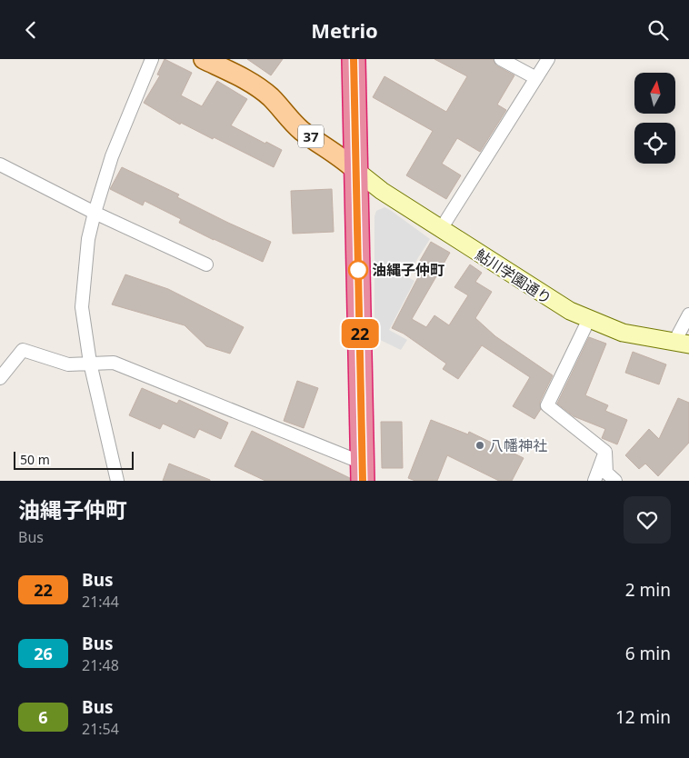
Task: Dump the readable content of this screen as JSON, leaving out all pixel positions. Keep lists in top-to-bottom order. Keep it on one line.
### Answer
{"streets":{"main road":["37"],"street":["鮎川学園通り"]},"crossings":[["37","鮎川学園通り"]],"places":["油縄子仲町","八幡神社"],"lines":["bus line 22"],"scale_bar":"50 m","north":"top","page":{"header":"Metrio","on_map":"22","scale":"50 m","heading":["油縄子仲町","Bus"],"list":[{"mark":"22","name":"Bus","note":"21:44","value":"2 min"},{"mark":"26","name":"Bus","note":"21:48","value":"6 min"},{"mark":"6","name":"Bus","note":"21:54","value":"12 min"}]}}
